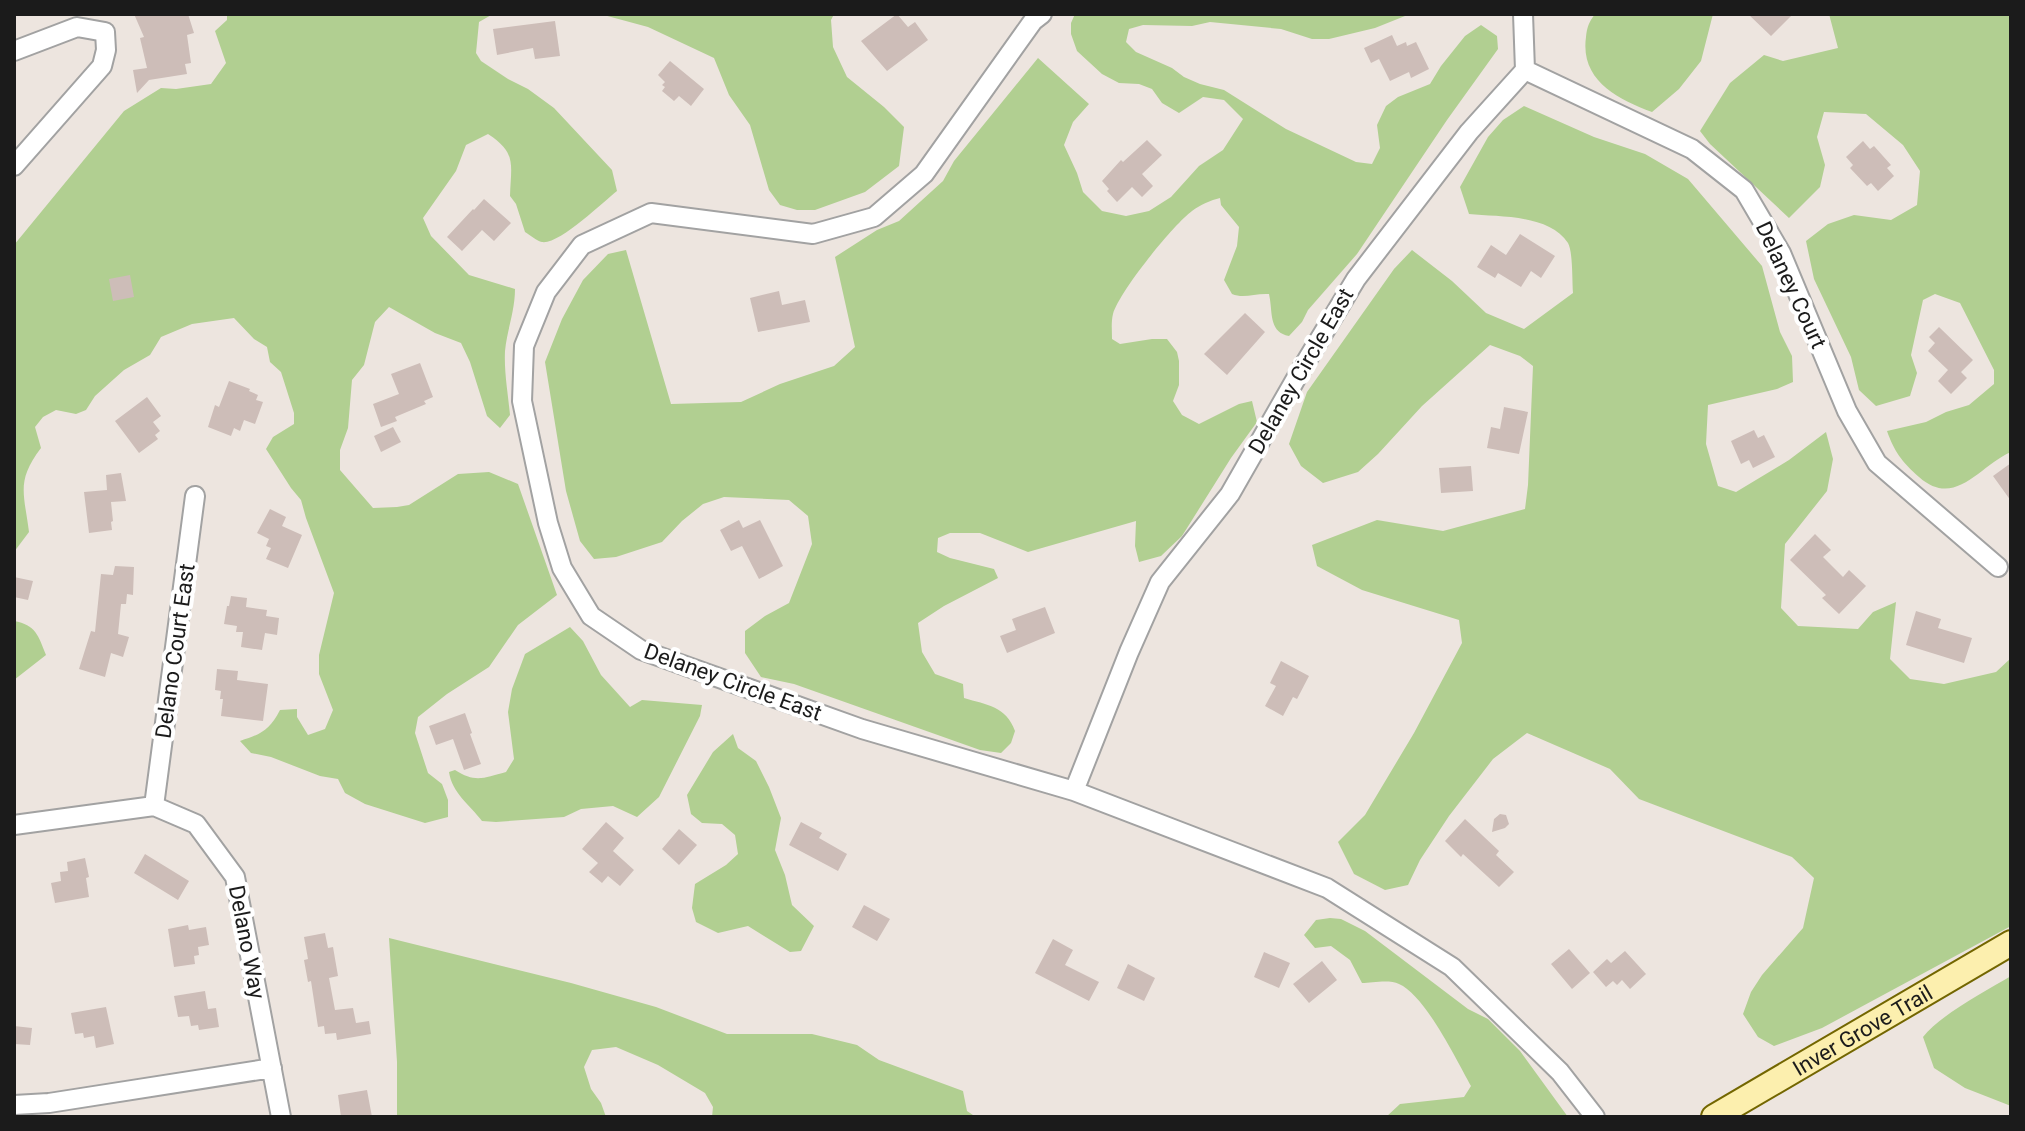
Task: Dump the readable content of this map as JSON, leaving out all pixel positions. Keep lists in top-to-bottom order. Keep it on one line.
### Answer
{"streets":{"street":["Delaney Court","Delaney Circle East","Delano Court East","Delano Way","Inver Grove Trail"]},"crossings":[["Delaney Court","Delaney Circle East"],["Delano Court East","Delano Way"]]}
